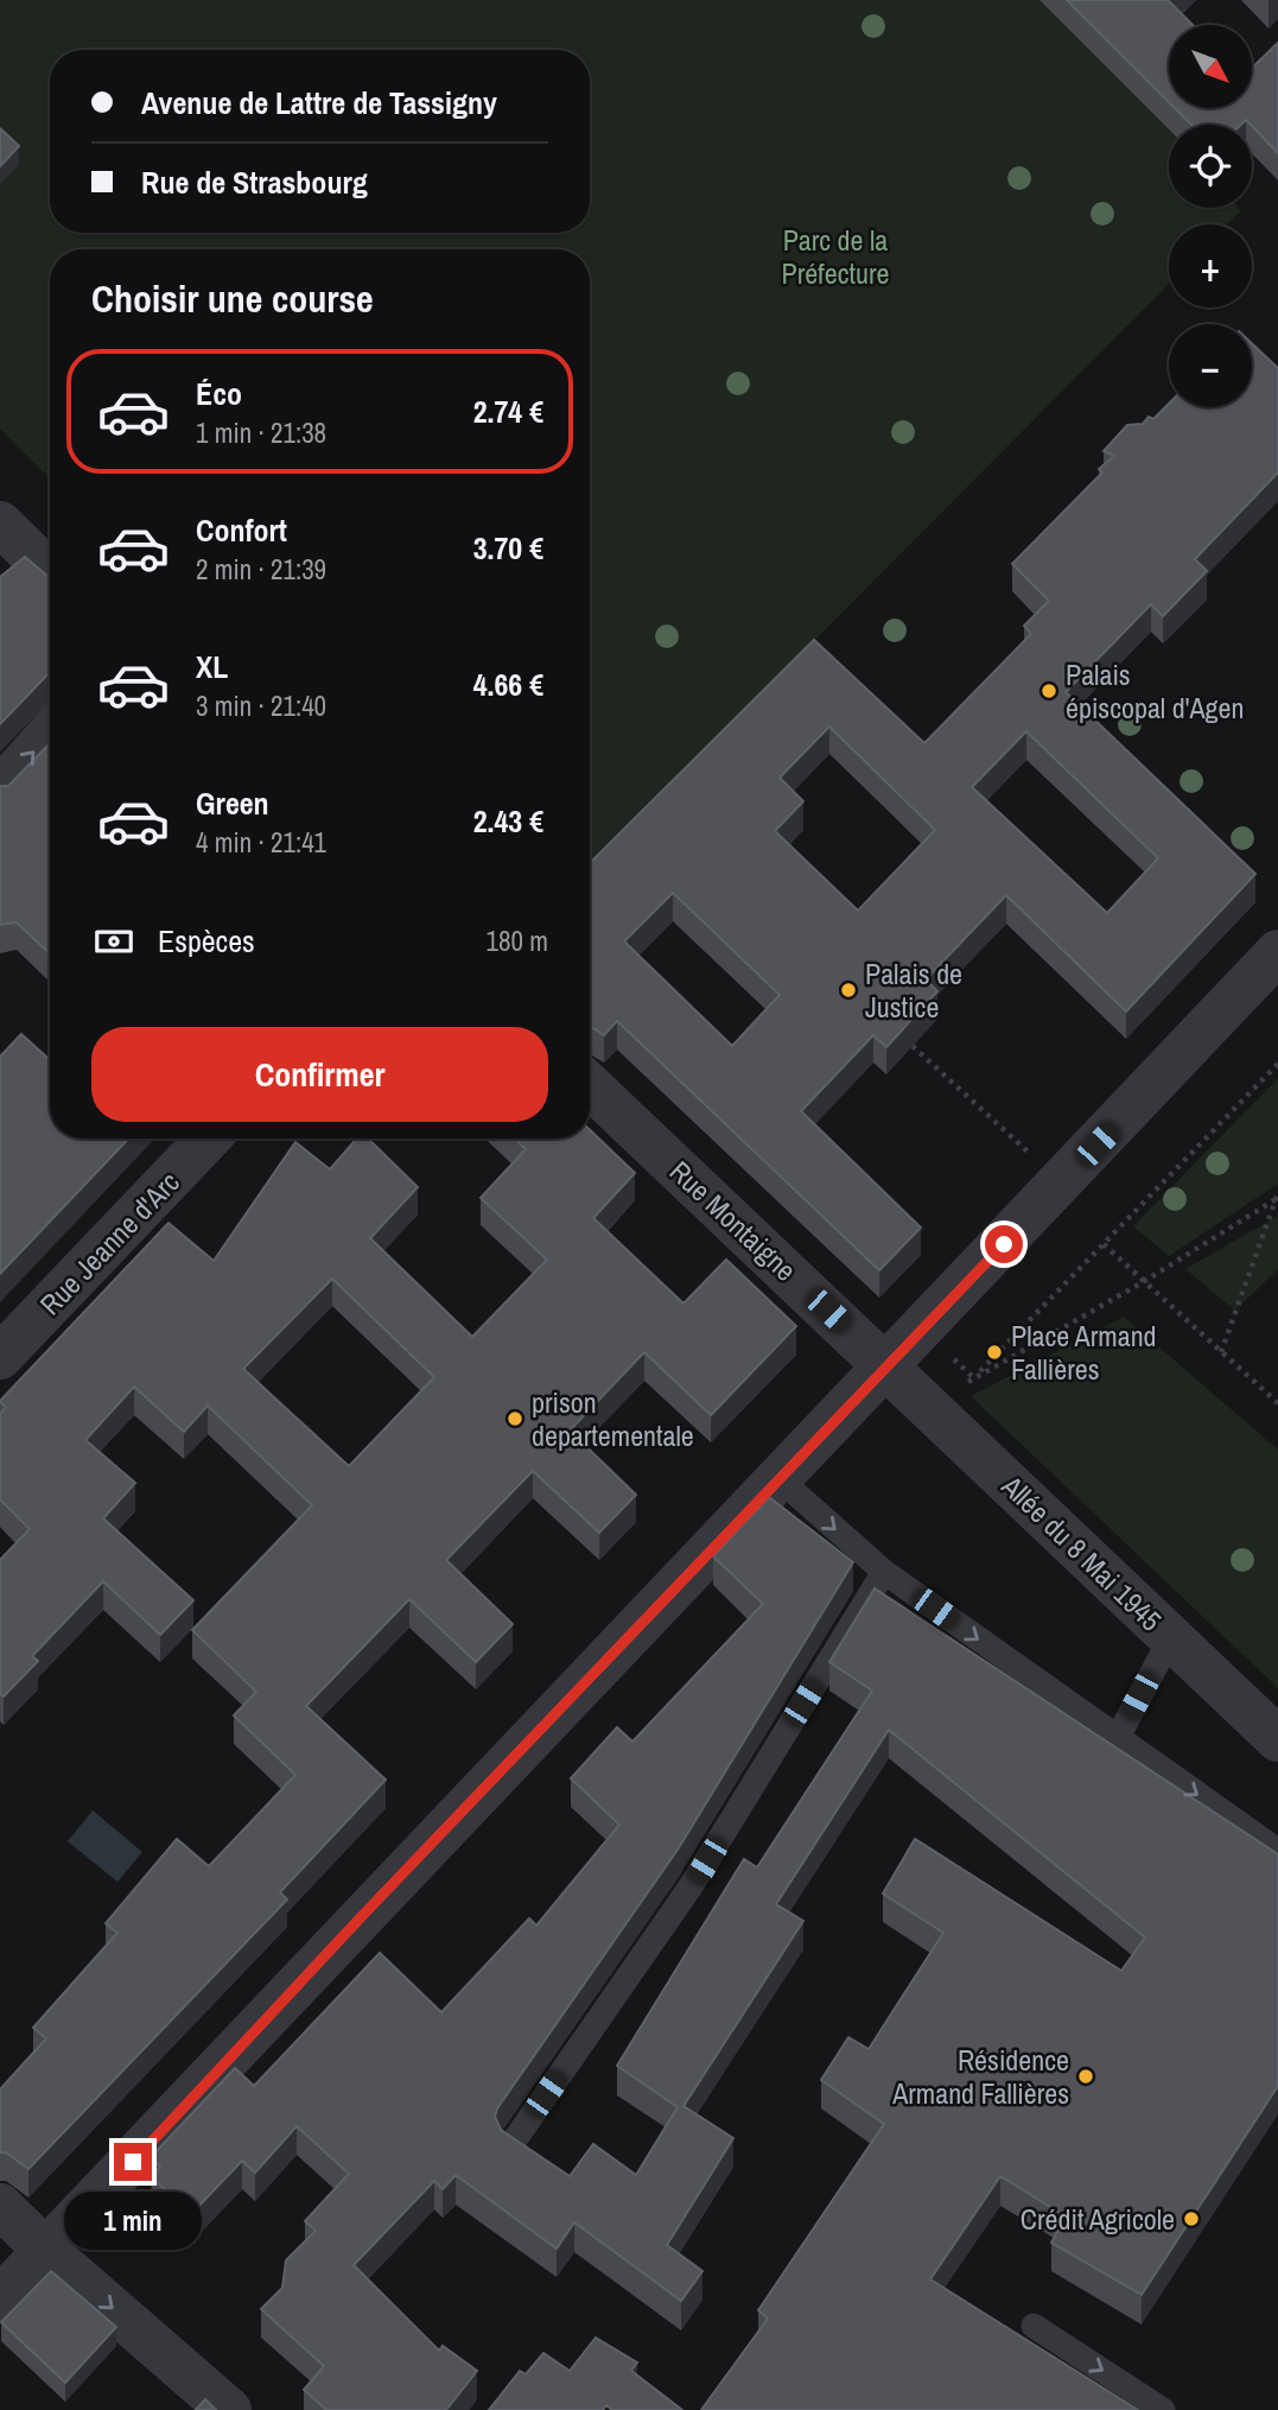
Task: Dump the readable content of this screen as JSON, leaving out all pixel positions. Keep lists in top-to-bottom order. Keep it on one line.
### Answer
{"streets":{"street":["Rue Montaigne","Rue Jeanne d'Arc","Allée du 8 Mai 1945"]},"crossings":[["Rue Montaigne","Allée du 8 Mai 1945"]],"parks":["Parc de la Préfecture"],"places":["Palais épiscopal d'Agen","Palais de Justice","Place Armand Fallières","prison departementale","Résidence Armand Fallières","Crédit Agricole"],"north":"bottom right","page":{"map_buttons":["+","−"],"banner":["Avenue de Lattre de Tassigny","Rue de Strasbourg"],"heading":"Choisir une course","list":[{"name":"Éco","note":"1 min · 21:38","value":"2.74 €"},{"name":"Confort","note":"2 min · 21:39","value":"3.70 €"},{"name":"XL","note":"3 min · 21:40","value":"4.66 €"},{"name":"Green","note":"4 min · 21:41","value":"2.43 €"}],"pay":["Espèces","180 m"],"buttons":"Confirmer","bubble":"1 min"}}
